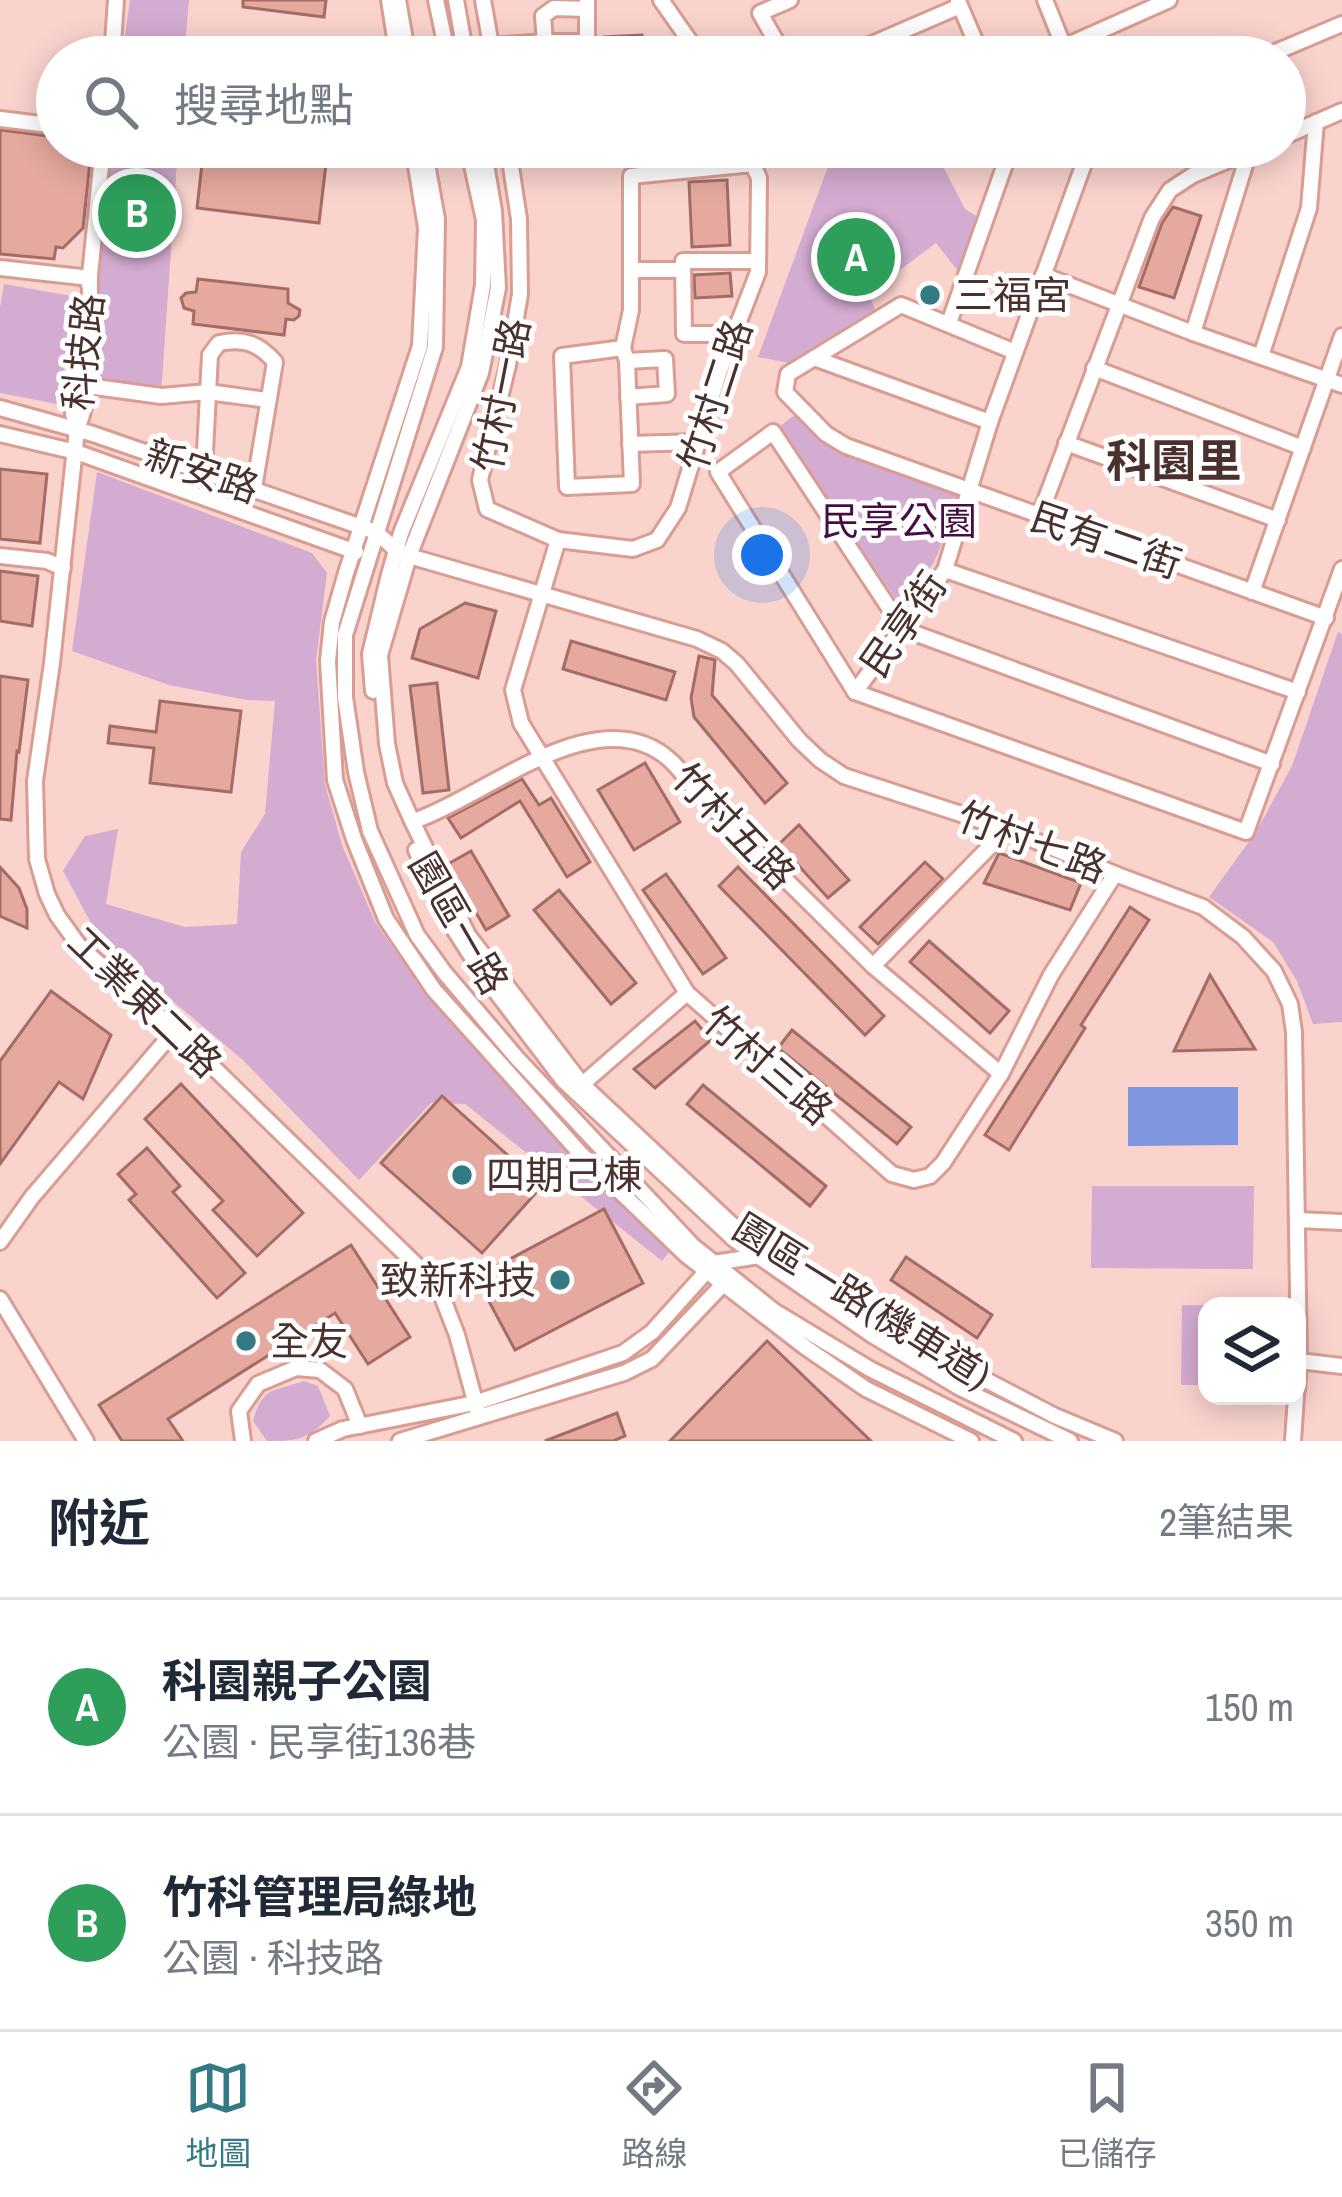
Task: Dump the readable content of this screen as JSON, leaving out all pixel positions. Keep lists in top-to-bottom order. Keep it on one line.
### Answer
{"streets":{"street":["科技路","竹村一路","竹村二路","新安路","民有二街","民享街","竹村五路","竹村七路","園區一路","工業東二路","竹村三路","園區一路(機車道)"]},"crossings":[["科技路","新安路"],["科技路","工業東二路"],["竹村一路","竹村二路"],["新安路","竹村七路"],["新安路","園區一路"],["新安路","工業東二路"],["新安路","園區一路(機車道)"],["民有二街","民享街"],["竹村五路","竹村三路"],["竹村七路","園區一路"],["竹村七路","竹村三路"],["園區一路","園區一路(機車道)"]],"districts":["科園里"],"parks":["民享公園"],"places":["三福宮","四期己棟","致新科技","全友"],"page":{"search":"搜尋地點","pins":["B","A"],"heading":["附近","2筆結果"],"list":[{"mark":"A","name":"科園親子公園","note":"公園 · 民享街136巷","value":"150 m"},{"mark":"B","name":"竹科管理局綠地","note":"公園 · 科技路","value":"350 m"}],"nav":["地圖","路線","已儲存"]}}
